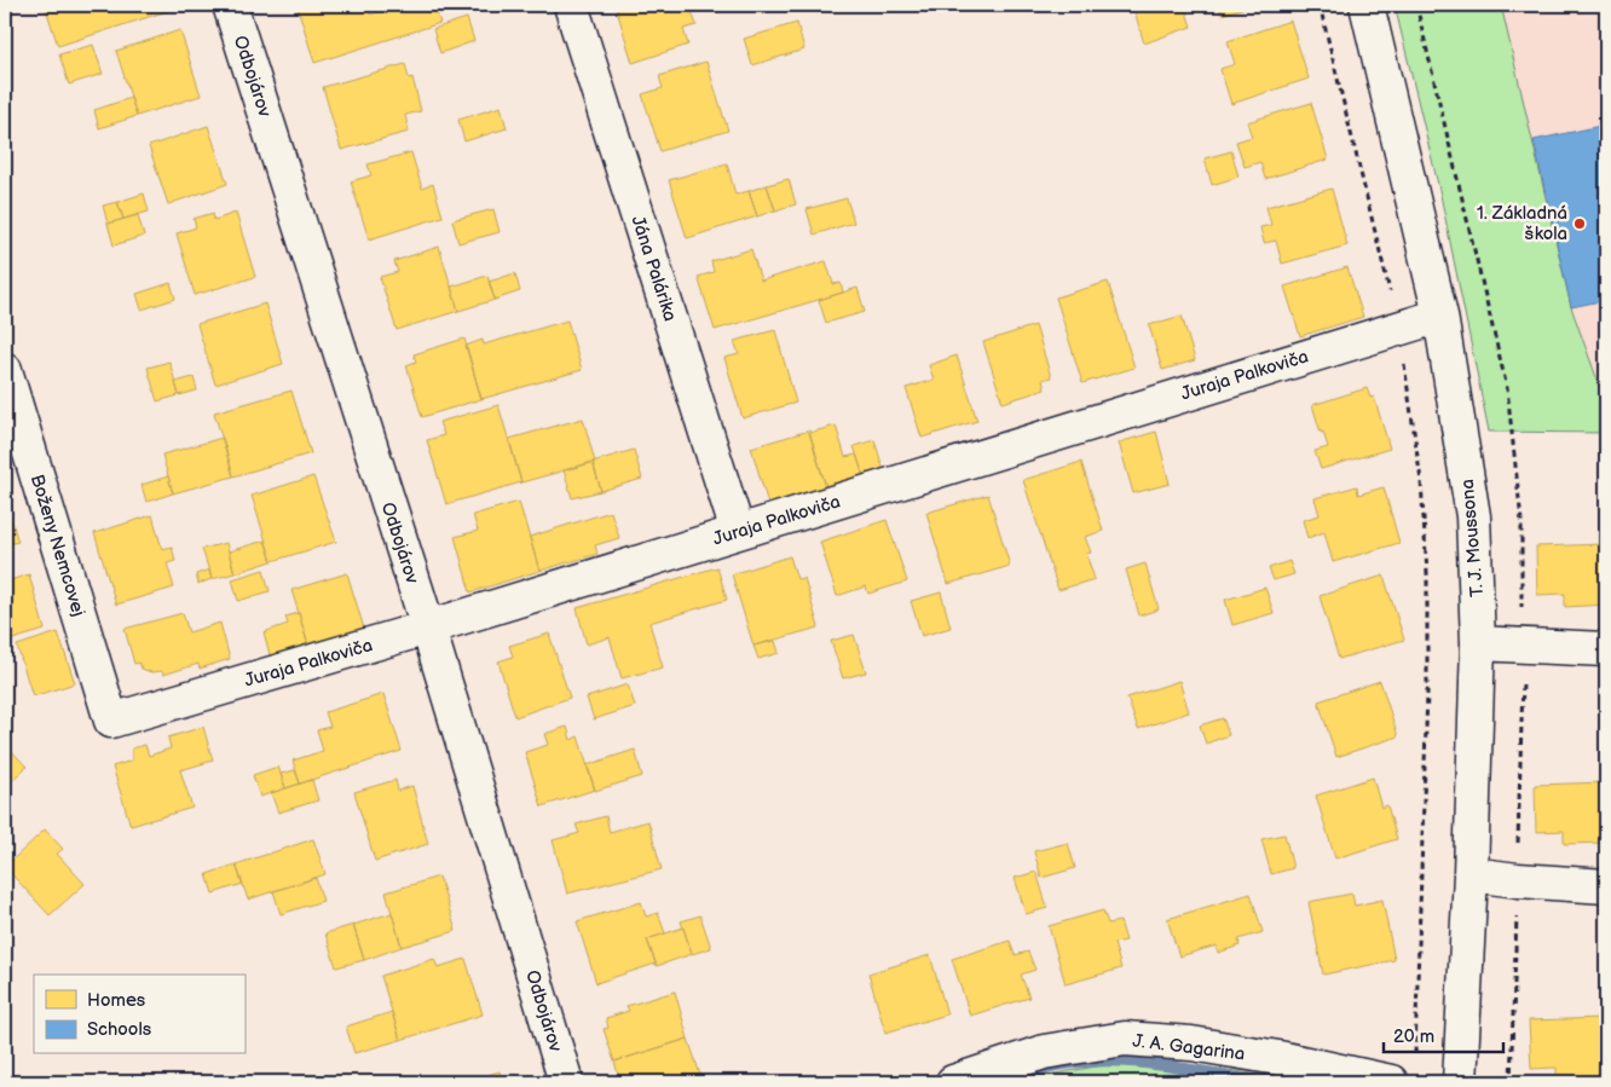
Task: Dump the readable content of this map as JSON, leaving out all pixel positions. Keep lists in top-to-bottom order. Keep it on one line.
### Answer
{"streets":{"street":["Odbojárov","Jána Palárika","Juraja Palkoviča","T. J. Moussona","Boženy Nemcovej","J. A. Gagarina"]},"crossings":[["Odbojárov","Juraja Palkoviča"],["Jána Palárika","Juraja Palkoviča"],["Juraja Palkoviča","T. J. Moussona"],["Juraja Palkoviča","Boženy Nemcovej"]],"places":["1. Základná škola"],"legend":["Homes","Schools"],"scale_bar":"20 m"}
